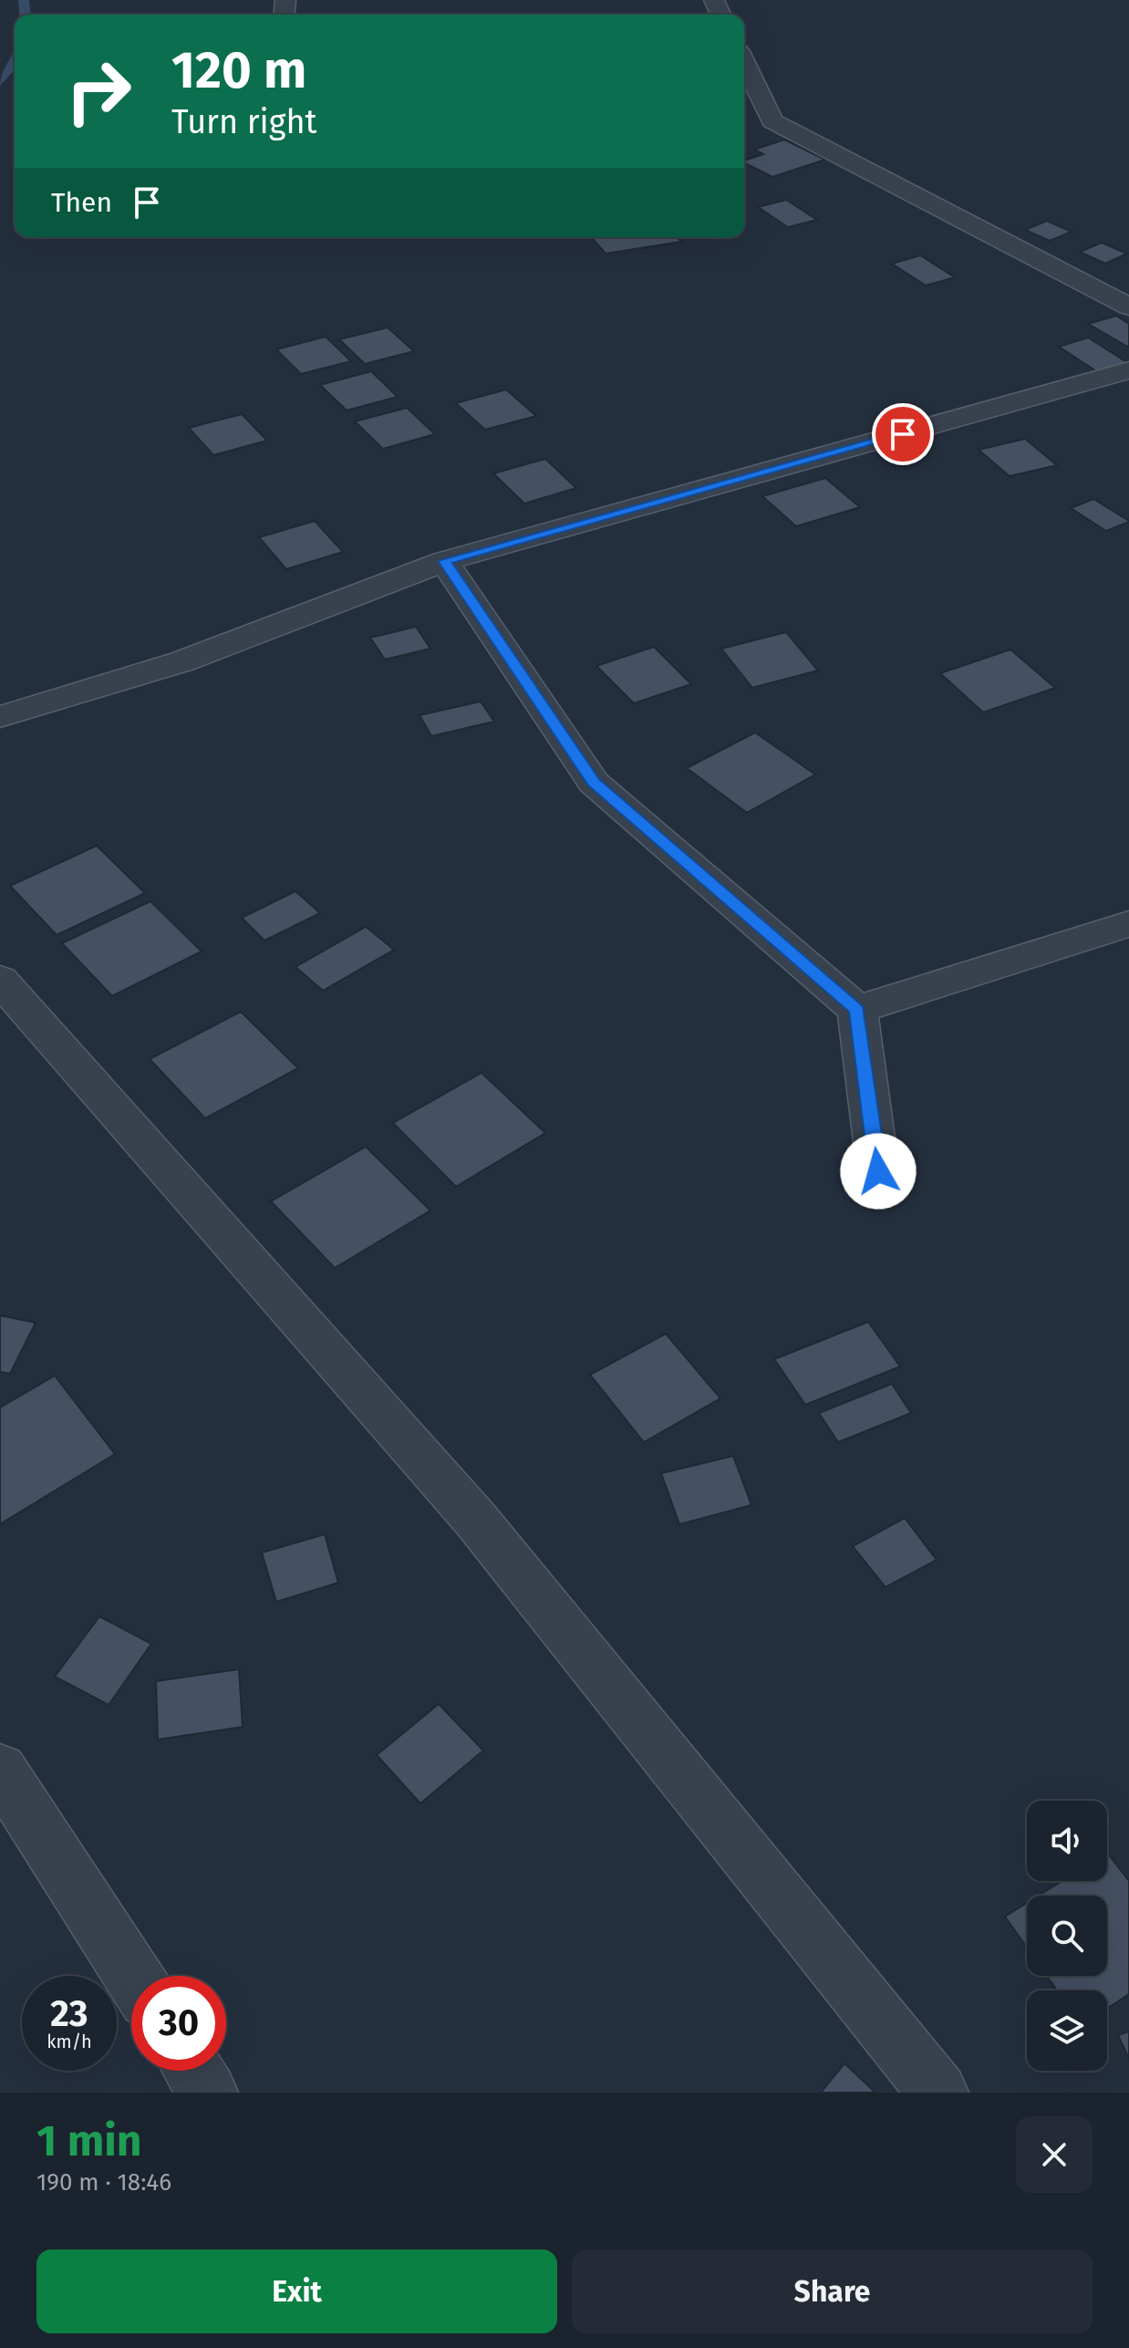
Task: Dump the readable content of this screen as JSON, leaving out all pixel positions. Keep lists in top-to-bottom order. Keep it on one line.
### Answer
{"page":{"turn":["120 m","Turn right"],"then":"Then","speed":"23 km/h","limit":"30","heading":["1 min","190 m · 18:46"],"buttons":["Exit","Share"]}}
